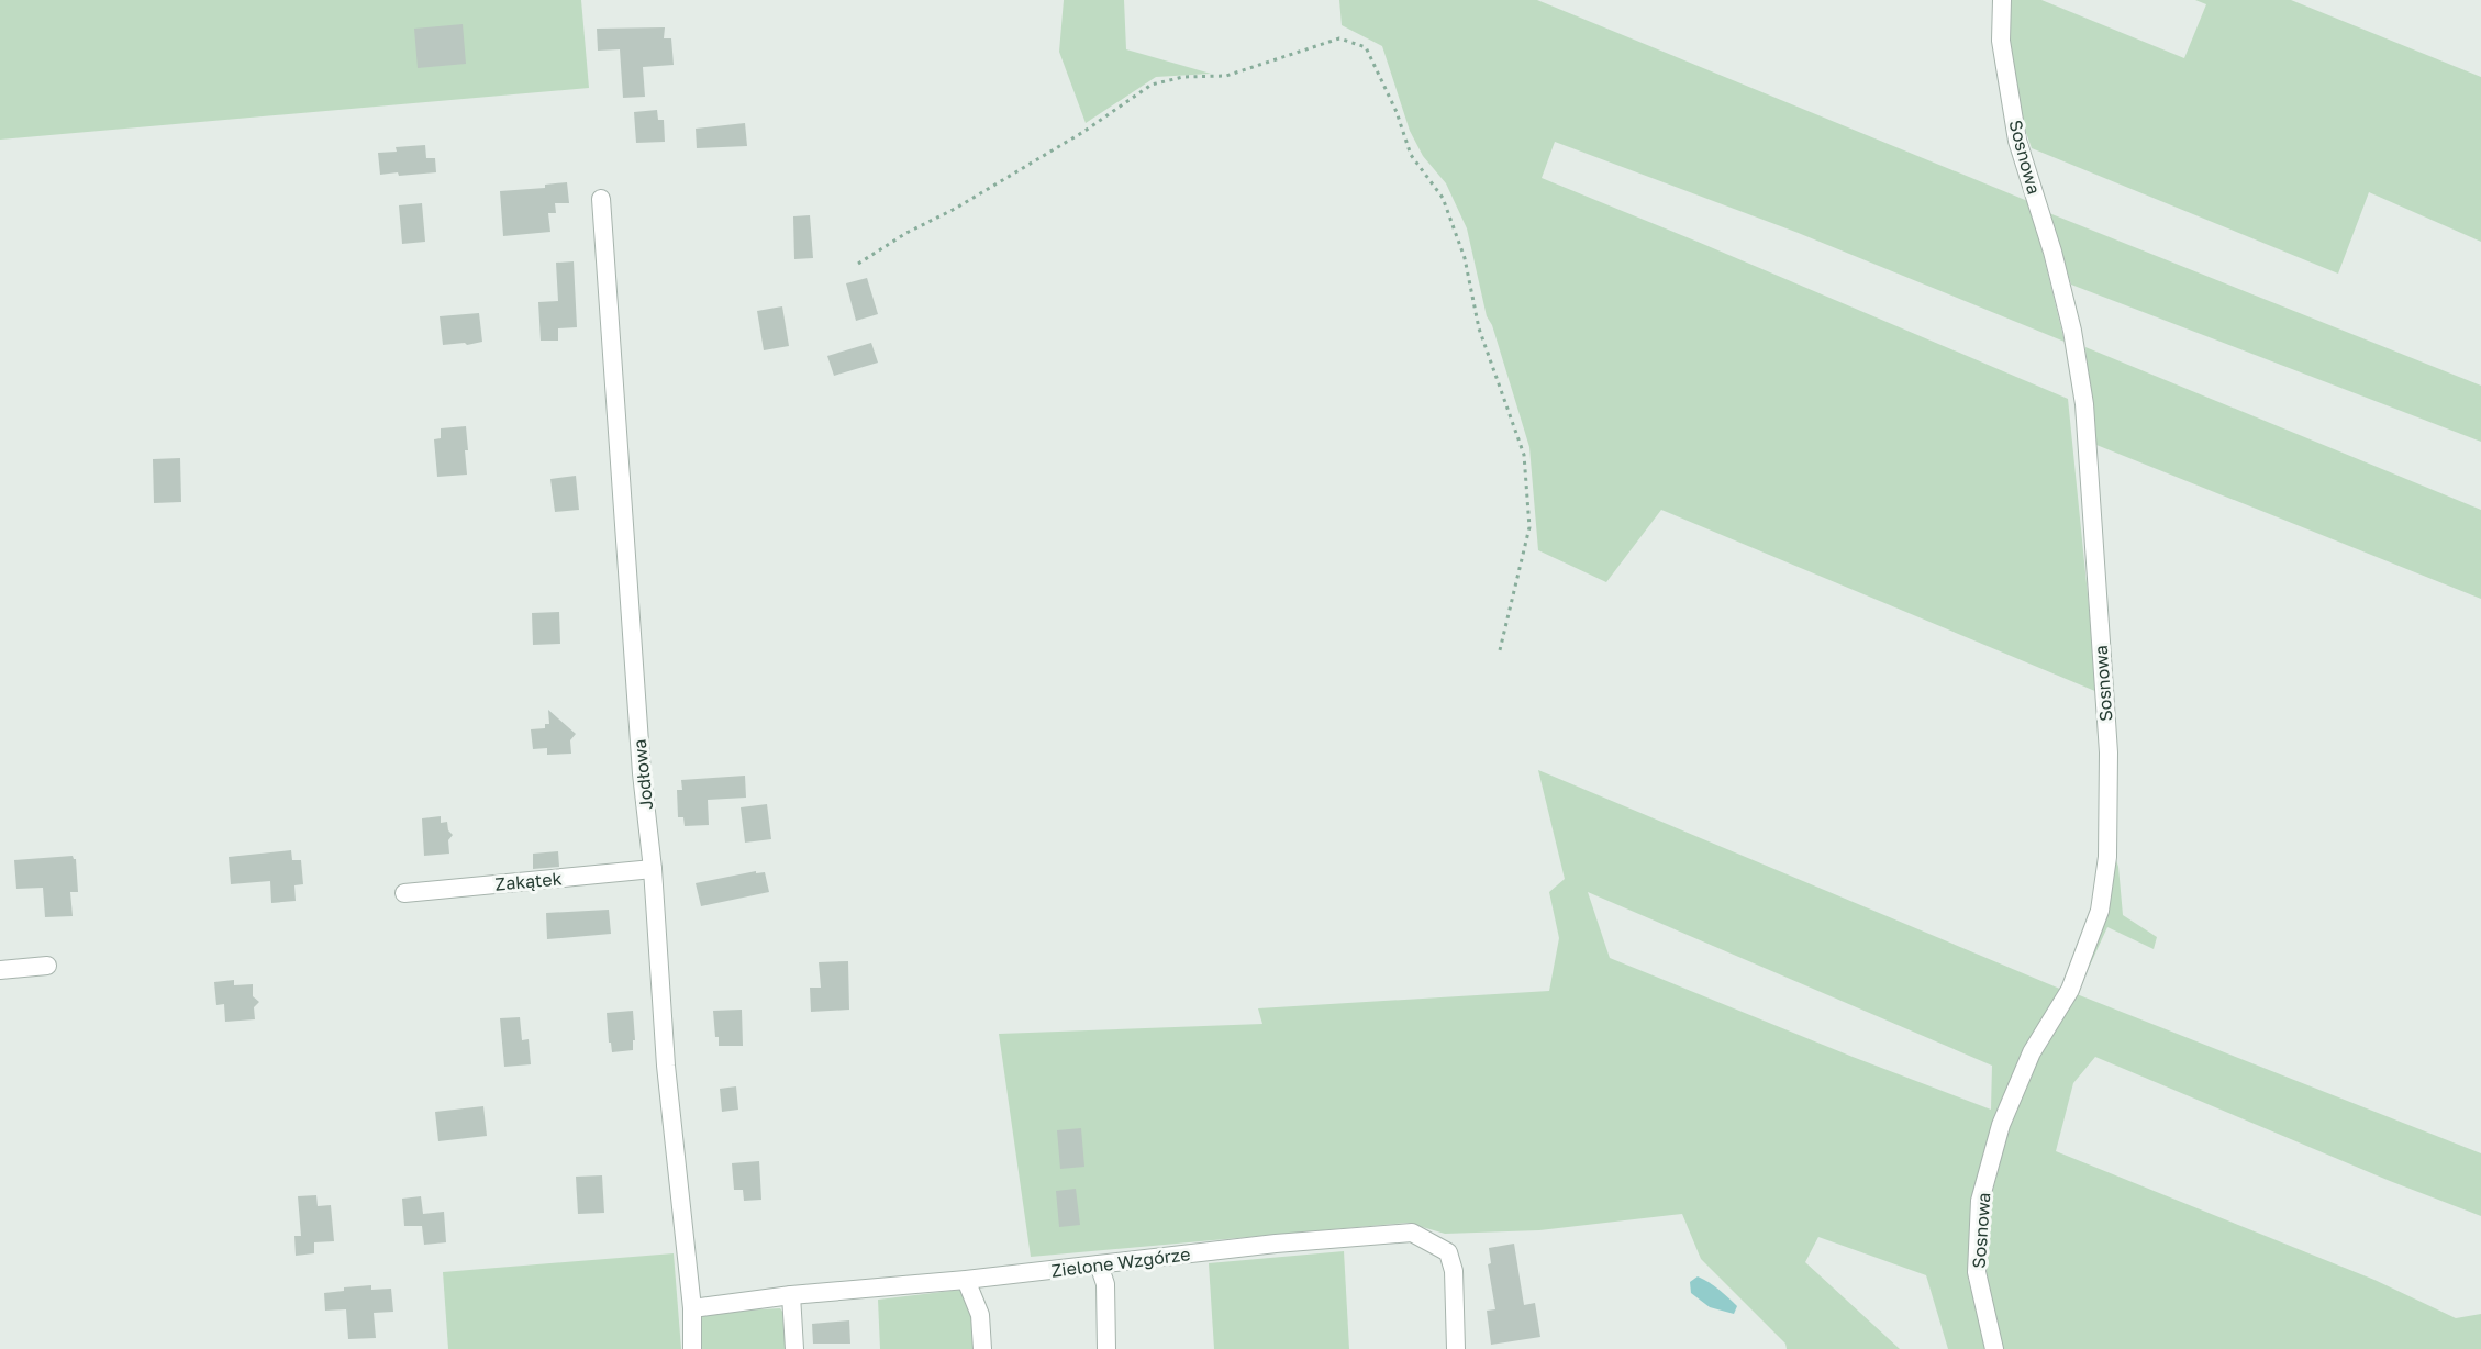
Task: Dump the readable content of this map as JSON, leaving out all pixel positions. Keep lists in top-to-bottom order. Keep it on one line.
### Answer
{"streets":{"street":["Sosnowa","Jodłowa","Zakątek","Zielone Wzgórze"]},"crossings":[["Jodłowa","Zakątek"],["Jodłowa","Zielone Wzgórze"]]}
